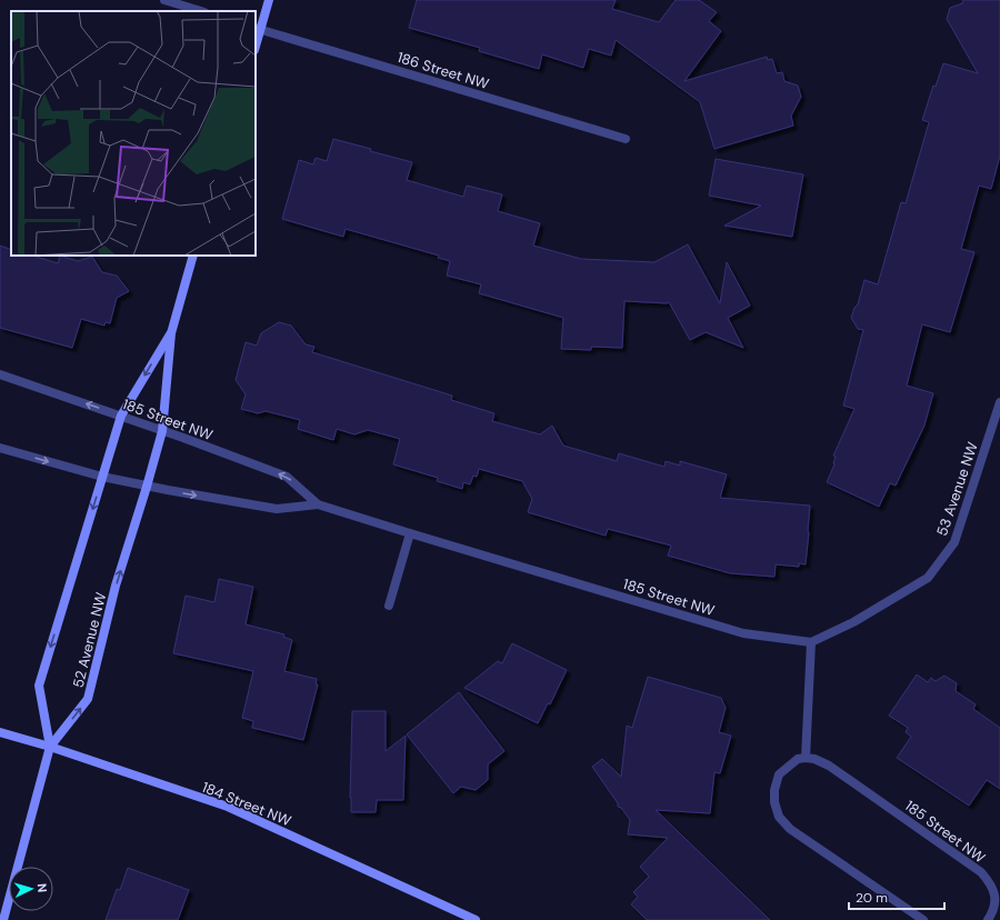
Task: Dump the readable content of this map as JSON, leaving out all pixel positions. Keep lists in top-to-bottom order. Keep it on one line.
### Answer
{"streets":{"street":["186 Street NW","185 Street NW","53 Avenue NW","52 Avenue NW","184 Street NW"]},"crossings":[["185 Street NW","53 Avenue NW"],["185 Street NW","52 Avenue NW"],["52 Avenue NW","184 Street NW"]],"scale_bar":"20 m","north":"right"}
